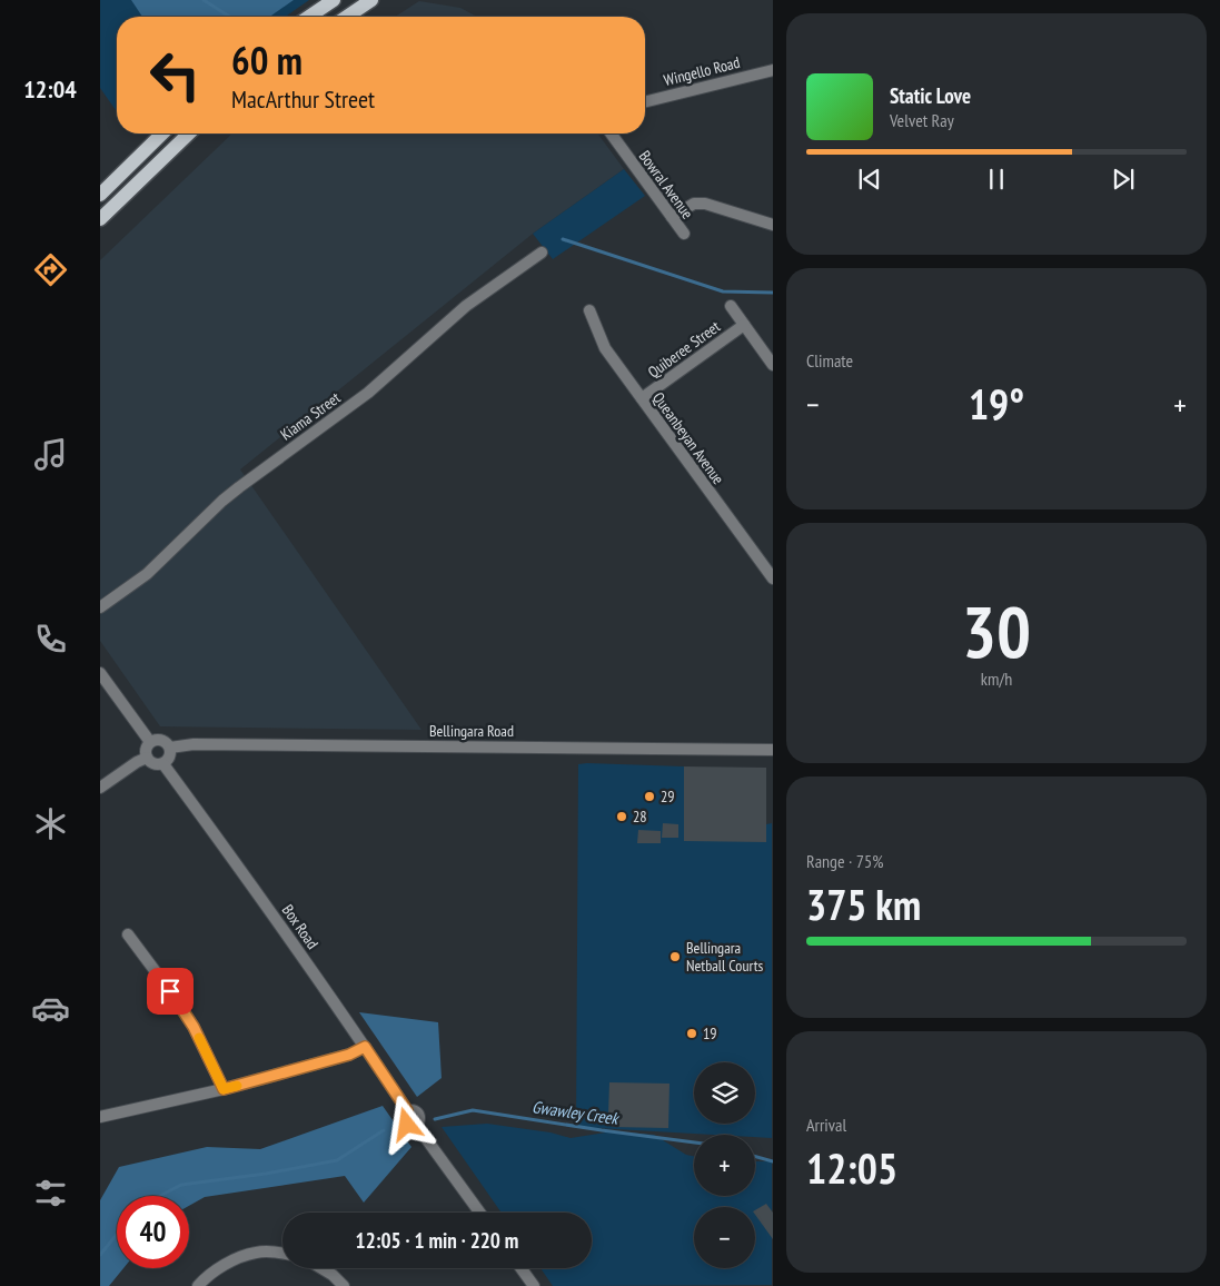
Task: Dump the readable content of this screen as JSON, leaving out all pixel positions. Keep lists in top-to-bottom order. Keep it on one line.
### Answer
{"streets":{"street":["Wingello Road","Bowral Avenue","Quiberee Street","Kiama Street","Queanbeyan Avenue","Bellingara Road","Box Road"]},"crossings":[["Quiberee Street","Queanbeyan Avenue"],["Bellingara Road","Box Road"]],"water":["Gwawley Creek"],"places":["29","28","Bellingara Netball Courts","19"],"page":{"tabs":"12:04","turn":["60 m","MacArthur Street"],"song":["Static Love","Velvet Ray"],"tile":["Climate",["30","km/h"],["Range · 75%","375 km"],["Arrival","12:05"]],"heat":["−","19°","+"],"map_buttons":["+","−"],"limit":"40","trip":"12:05 · 1 min · 220 m"}}
